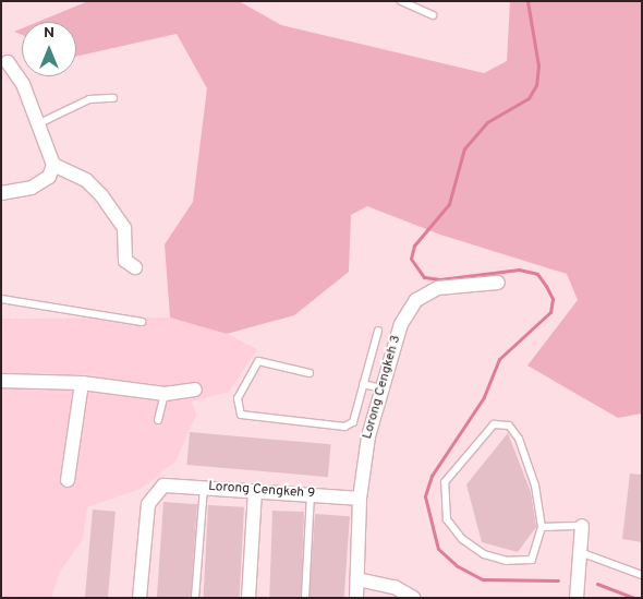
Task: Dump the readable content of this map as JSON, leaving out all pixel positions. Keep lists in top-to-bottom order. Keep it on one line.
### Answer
{"streets":{"street":["Lorong Cengkeh 3","Lorong Cengkeh 9"]},"crossings":[["Lorong Cengkeh 3","Lorong Cengkeh 9"]],"north":"top"}
